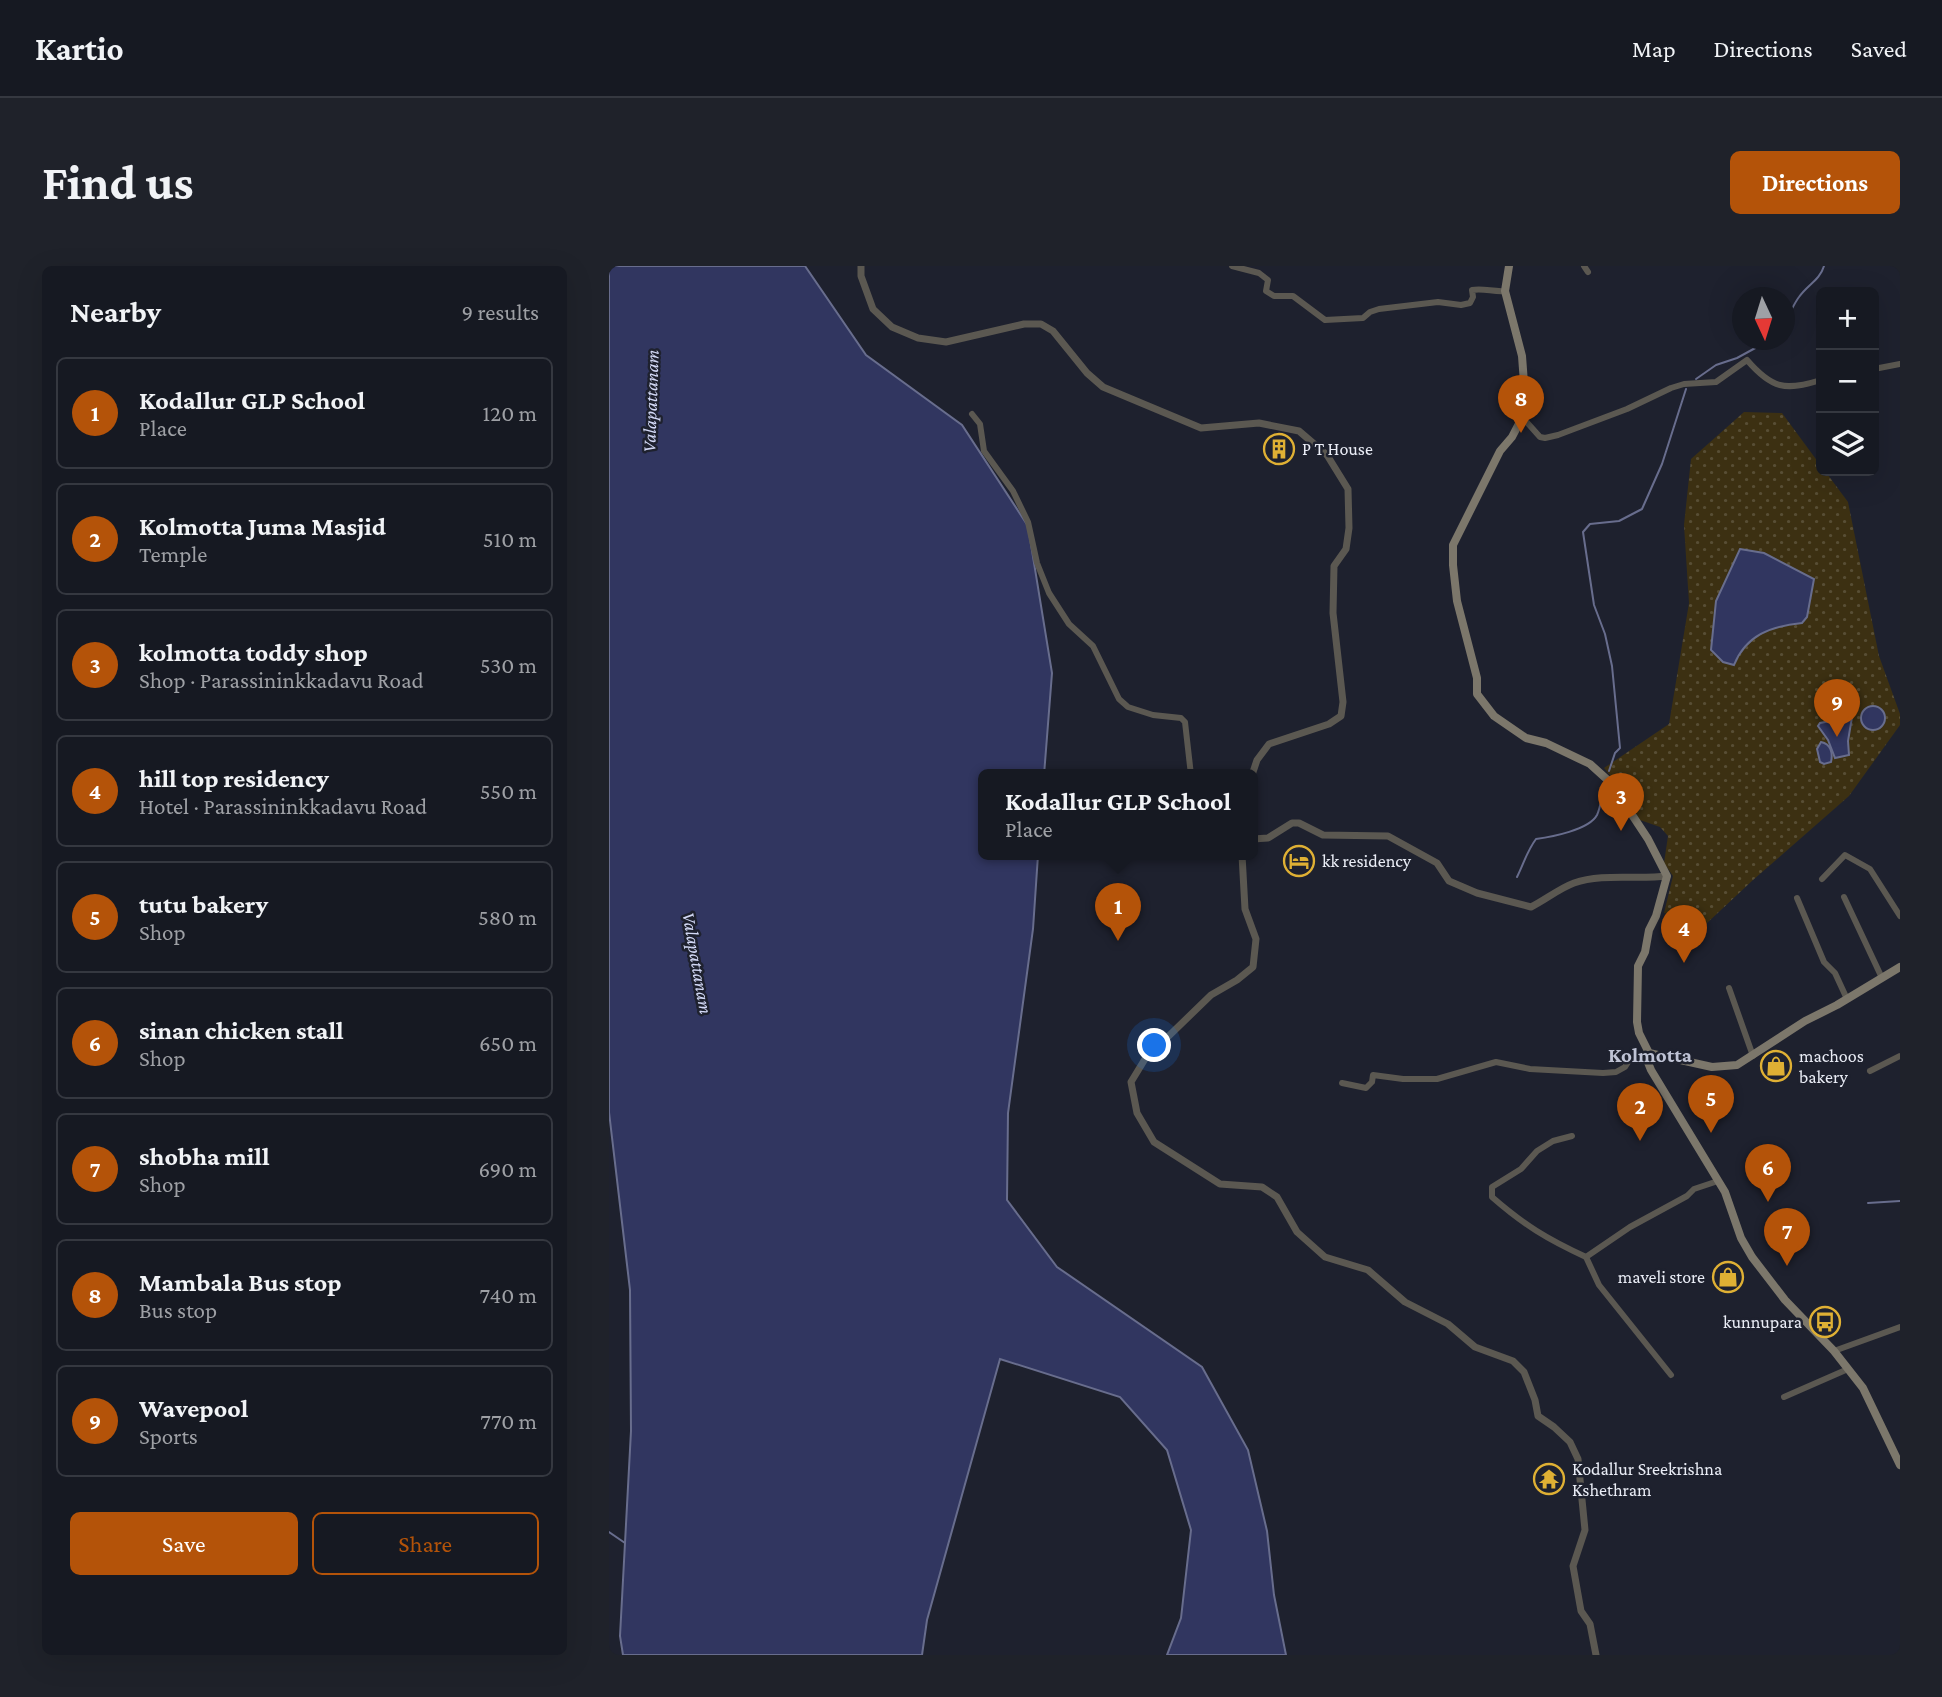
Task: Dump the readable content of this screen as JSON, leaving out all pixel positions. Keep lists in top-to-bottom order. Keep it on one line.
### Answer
{"districts":["Kolmotta"],"water":["Valapattanam"],"places":{"building":["P T House"],"hotel":["kk residency"],"shop":["machoos bakery","maveli store"],"bus stop":["kunnupara"],"temple":["Kodallur Sreekrishna Kshethram"]},"north":"bottom","page":{"header":"Kartio","nav":["Map","Directions","Saved"],"buttons":["Directions",["Save","Share"]],"title":"Find us","heading":["Nearby","9 results"],"map_buttons":["+","−"],"list":[{"mark":"1","name":"Kodallur GLP School","note":"Place","value":"120 m"},{"mark":"2","name":"Kolmotta Juma Masjid","note":"Temple","value":"510 m"},{"mark":"3","name":"kolmotta toddy shop","note":"Shop · Parassininkkadavu Road","value":"530 m"},{"mark":"4","name":"hill top residency","note":"Hotel · Parassininkkadavu Road","value":"550 m"},{"mark":"5","name":"tutu bakery","note":"Shop","value":"580 m"},{"mark":"6","name":"sinan chicken stall","note":"Shop","value":"650 m"},{"mark":"7","name":"shobha mill","note":"Shop","value":"690 m"},{"mark":"8","name":"Mambala Bus stop","note":"Bus stop","value":"740 m"},{"mark":"9","name":"Wavepool","note":"Sports","value":"770 m"}],"pins":["8","9","3","1","4","5","2","6","7"],"popup":["Kodallur GLP School","Place"]}}
